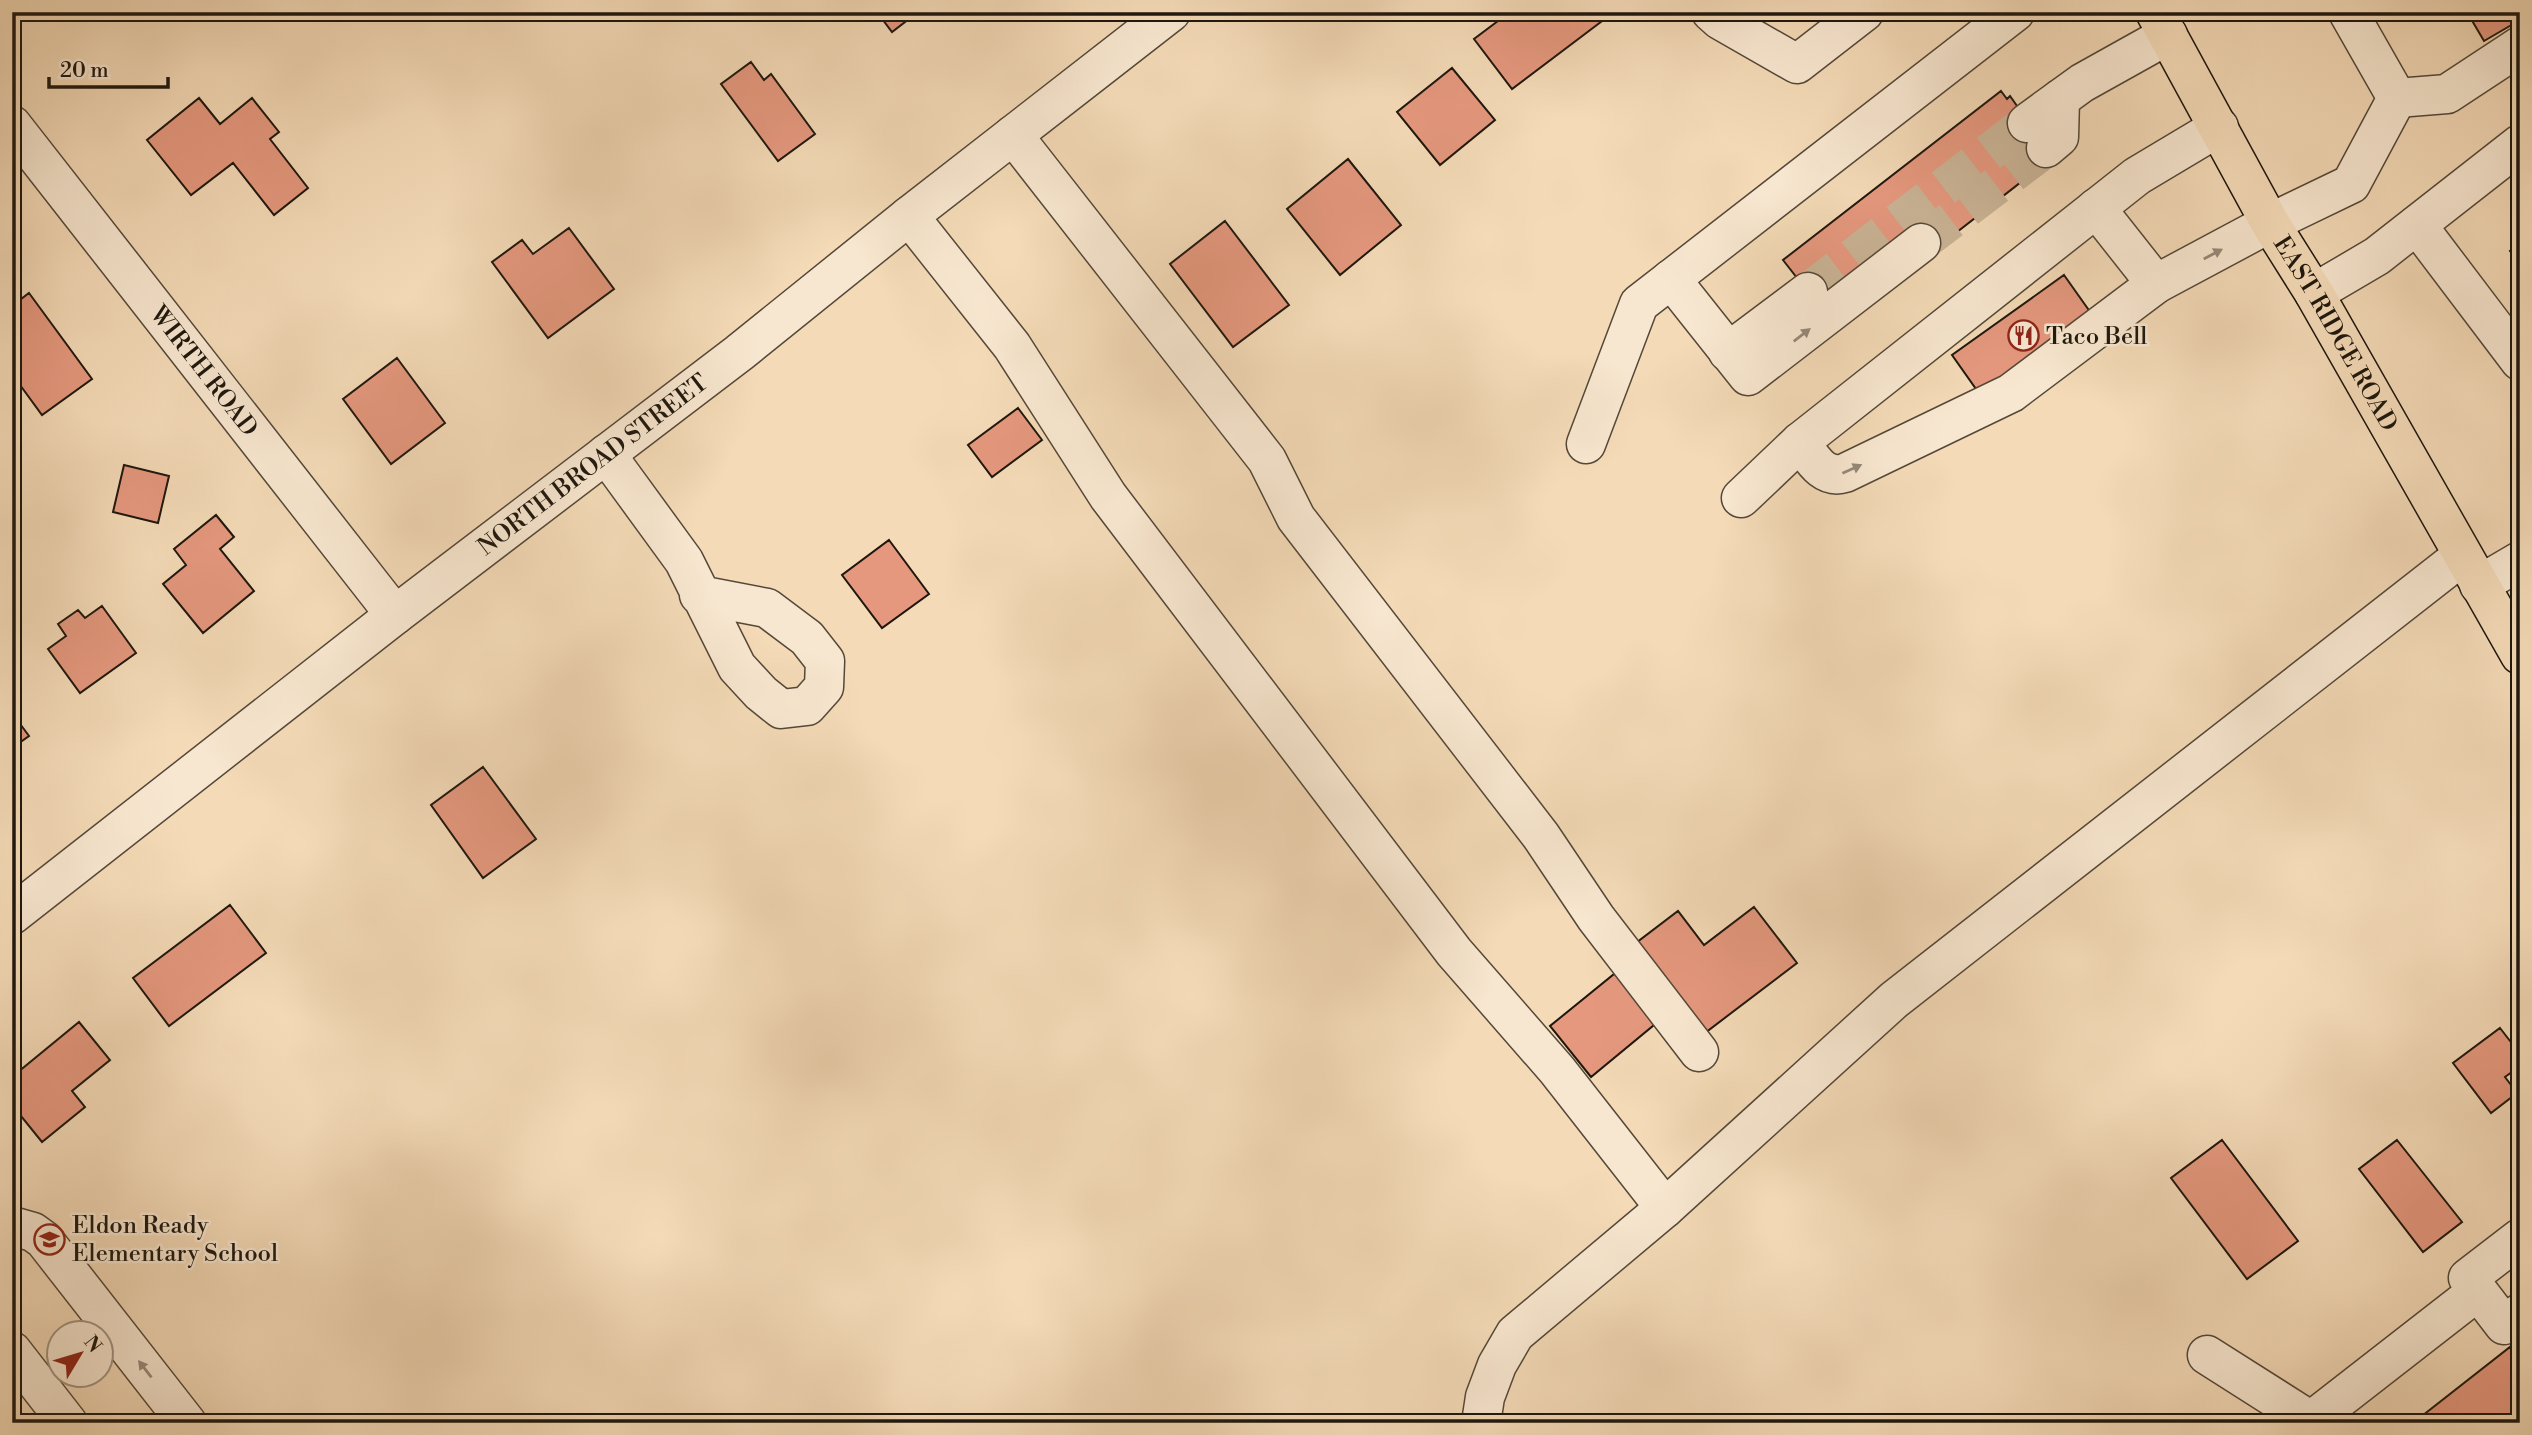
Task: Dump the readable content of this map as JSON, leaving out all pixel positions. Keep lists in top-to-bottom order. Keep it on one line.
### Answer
{"streets":{"main road":["EAST RIDGE ROAD"],"street":["WIRTH ROAD","NORTH BROAD STREET"]},"crossings":[["WIRTH ROAD","NORTH BROAD STREET"]],"places":{"restaurant":["Taco Bell"],"school or university":["Eldon Ready Elementary School"]},"scale_bar":"20 m","north":"top right"}
